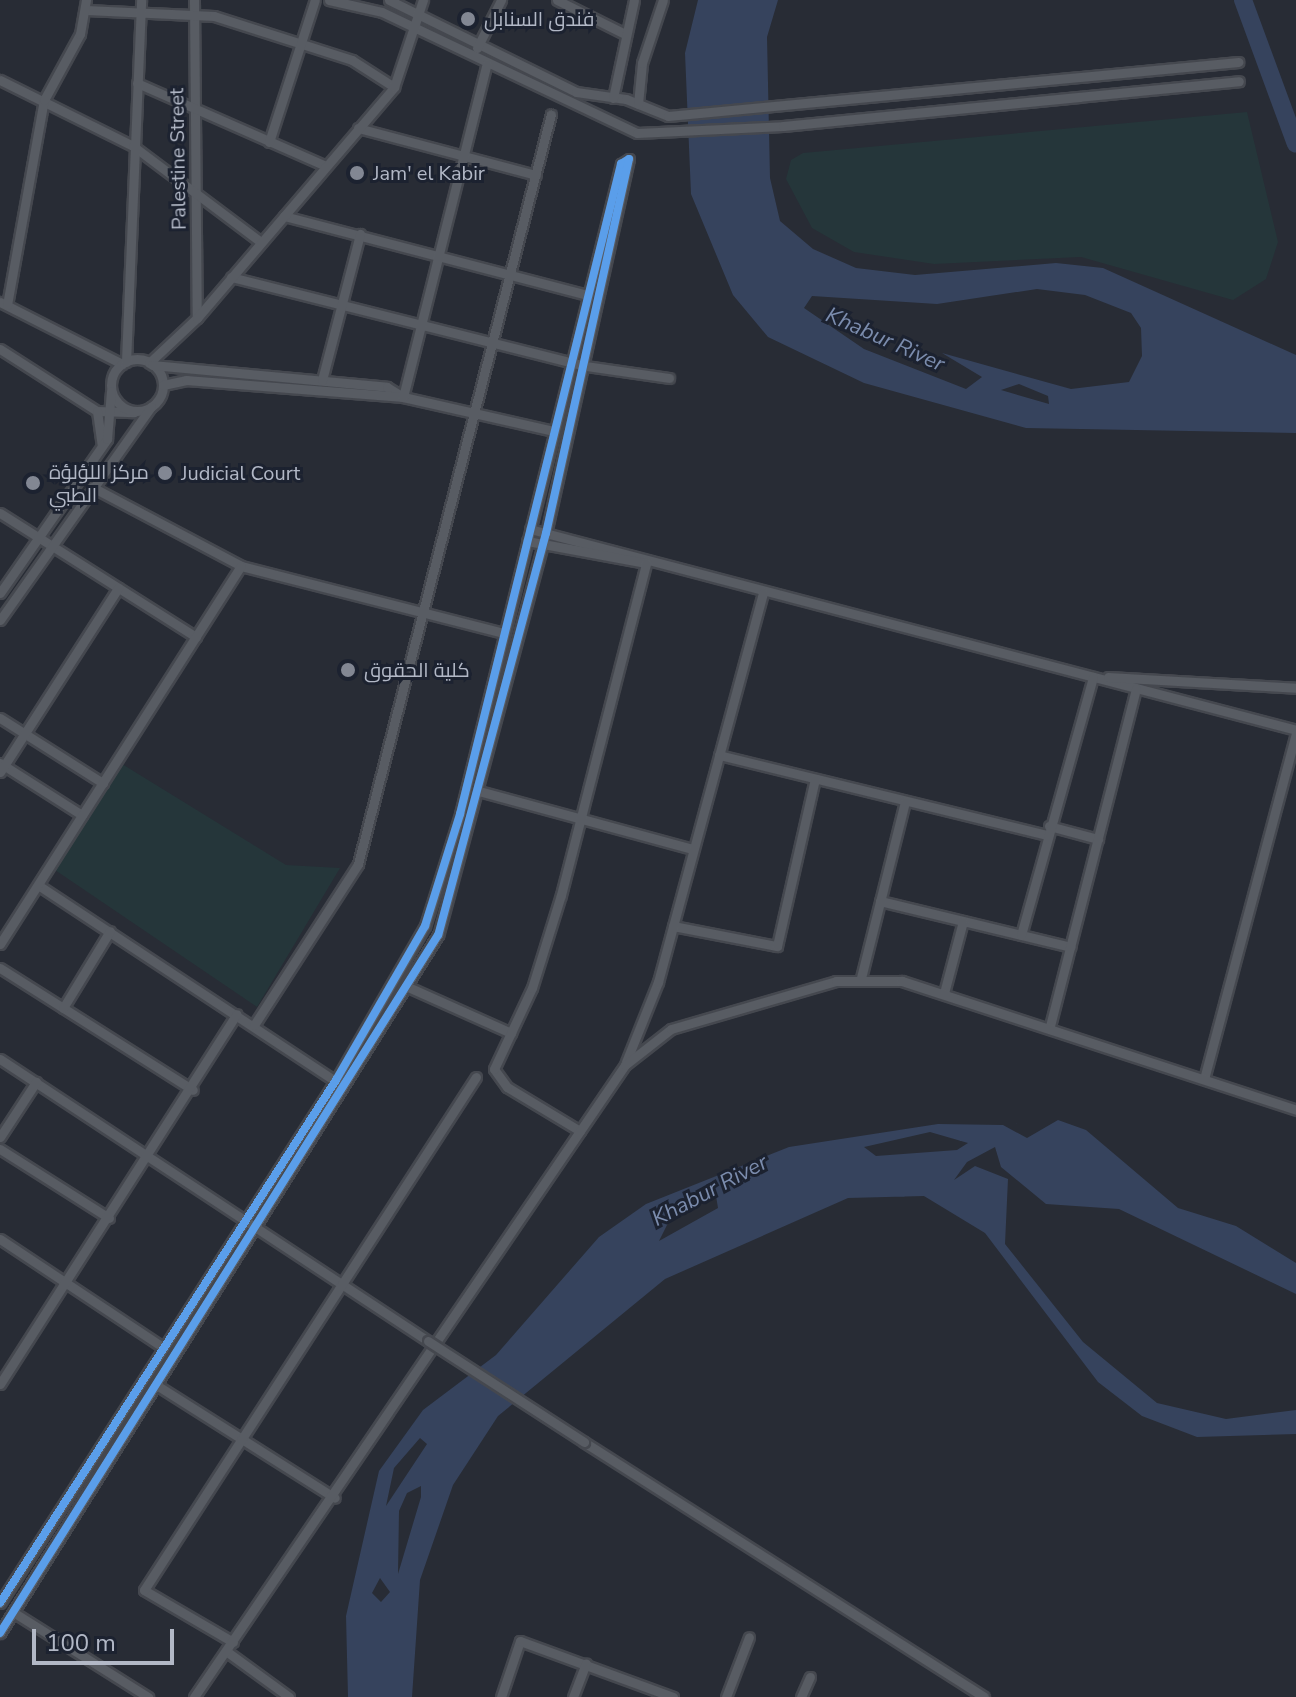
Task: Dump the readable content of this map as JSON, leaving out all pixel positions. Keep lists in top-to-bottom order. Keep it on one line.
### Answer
{"streets":{"street":["Palestine Street"]},"water":["Khabur River"],"places":["فندق السنابل","Jam' el Kabir","Judicial Court","مركز اللؤلؤة الطبي","كلية الحقوق"],"scale_bar":"100 m"}
